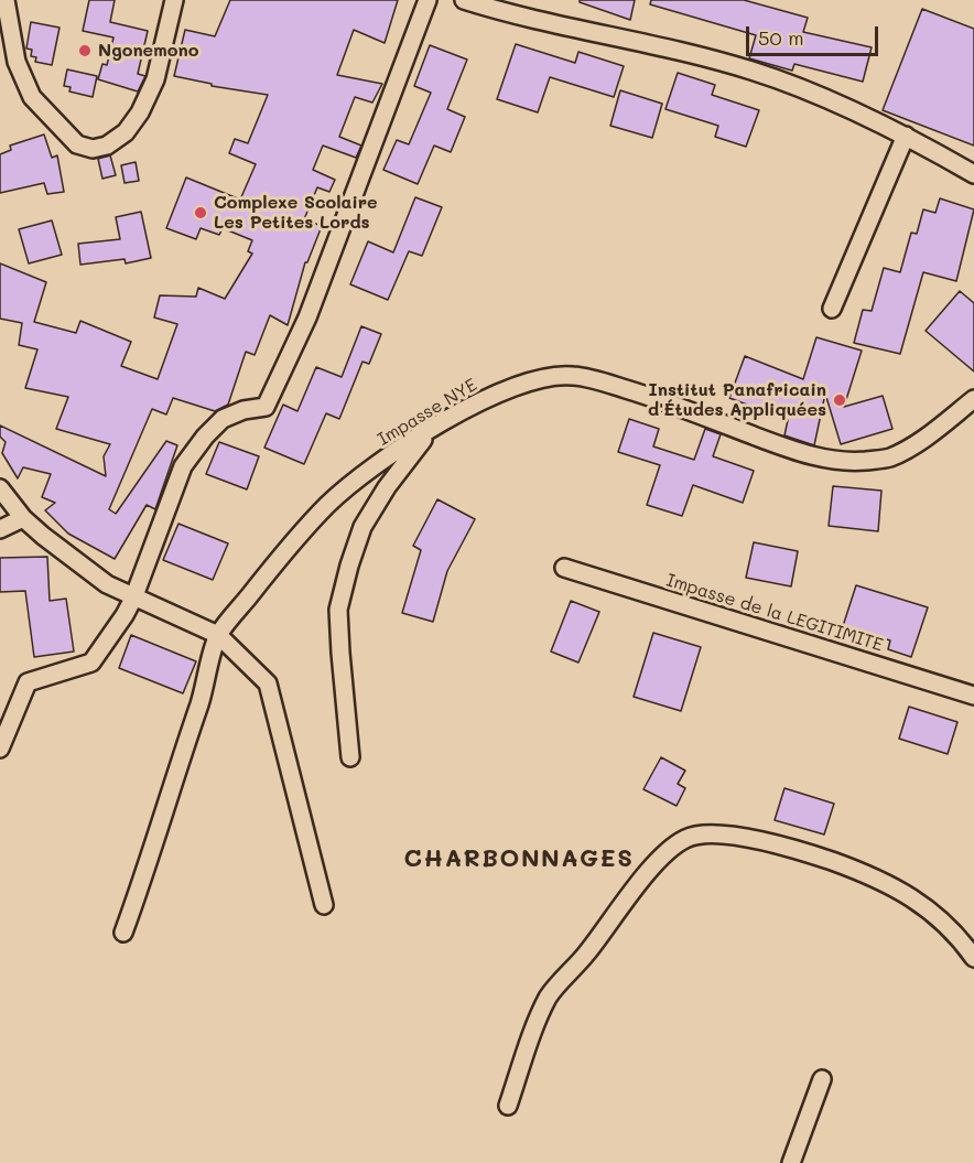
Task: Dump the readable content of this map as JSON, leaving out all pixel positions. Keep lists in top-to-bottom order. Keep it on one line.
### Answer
{"streets":{"street":["Impasse NYE","Impasse de la LEGITIMITE"]},"districts":["CHARBONNAGES"],"places":["Ngonemono","Complexe Scolaire Les Petites Lords","Institut Panafricain d'Études Appliquées"],"scale_bar":"50 m"}
